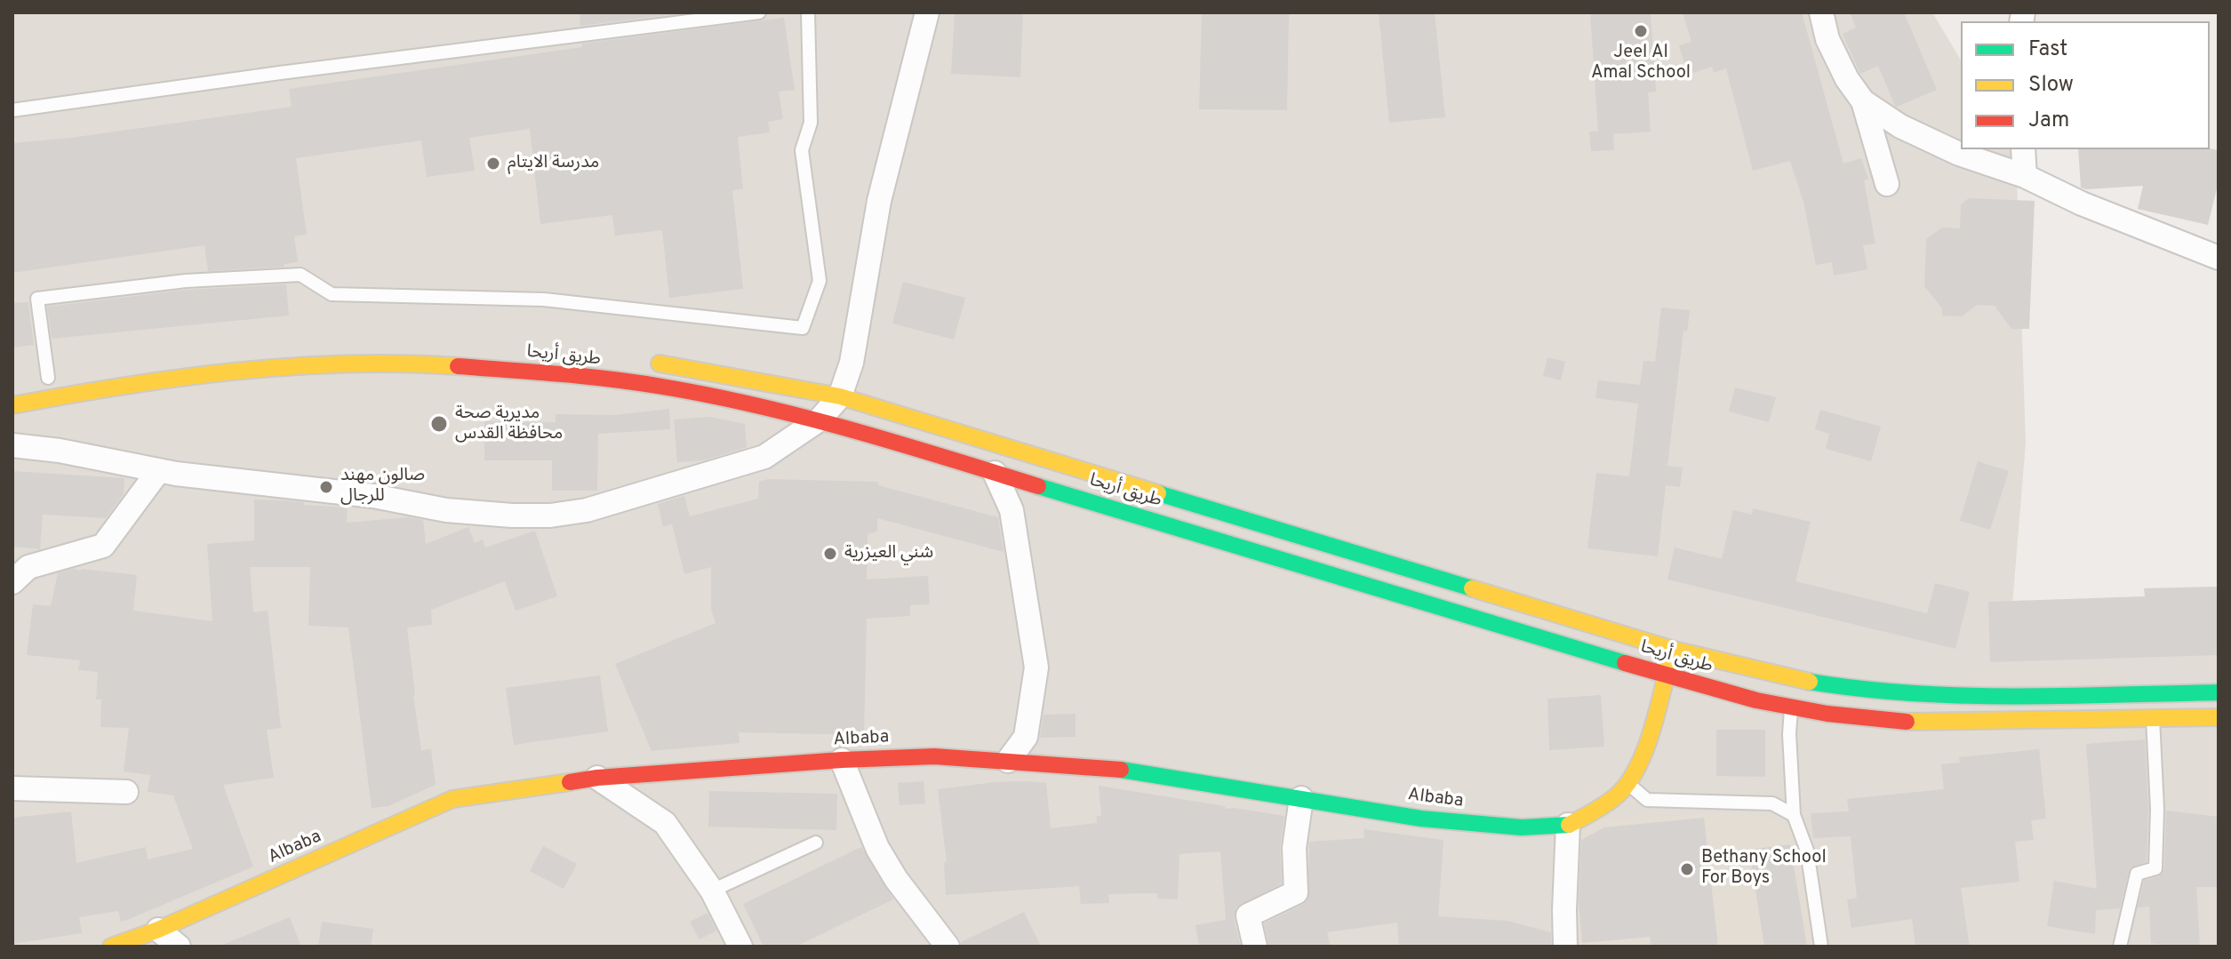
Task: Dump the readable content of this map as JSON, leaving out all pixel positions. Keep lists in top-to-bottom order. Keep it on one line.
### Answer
{"streets":{"main road":["طريق أريحا","Albaba"]},"places":["Jeel Al Amal School","مدرسة الايتام","مديرية صحة محافظة القدس","صالون مهند للرجال","شني العيزرية","Bethany School For Boys"],"legend":["Fast","Slow","Jam"]}
